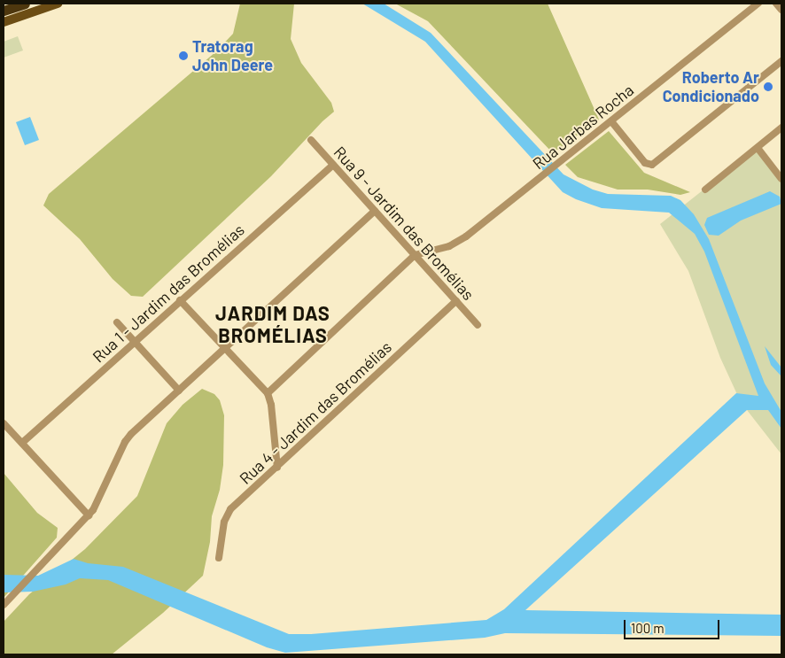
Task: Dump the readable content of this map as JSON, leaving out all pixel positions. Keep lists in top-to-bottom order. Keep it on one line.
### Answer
{"streets":{"street":["Rua Jarbas Rocha","Rua 9 - Jardim das Bromélias","Rua 1 - Jardim das Bromélias","Rua 4 - Jardim das Bromélias"]},"crossings":[["Rua Jarbas Rocha","Rua 9 - Jardim das Bromélias"],["Rua 9 - Jardim das Bromélias","Rua 1 - Jardim das Bromélias"],["Rua 9 - Jardim das Bromélias","Rua 4 - Jardim das Bromélias"]],"districts":["JARDIM DAS BROMÉLIAS"],"places":["Tratorag John Deere","Roberto Ar Condicionado"],"scale_bar":"100 m"}
